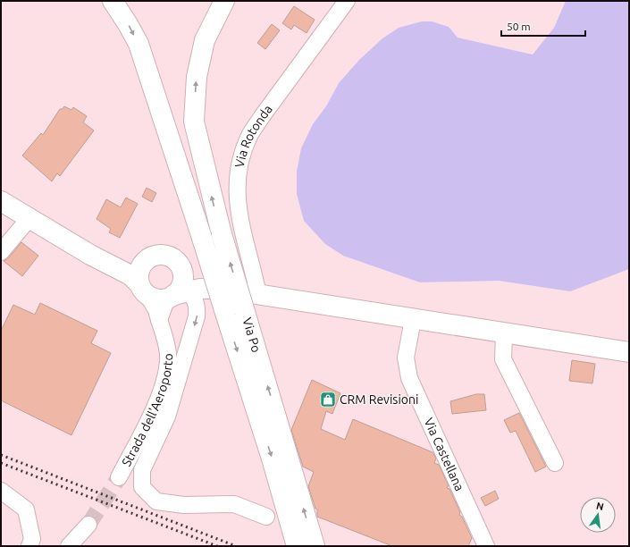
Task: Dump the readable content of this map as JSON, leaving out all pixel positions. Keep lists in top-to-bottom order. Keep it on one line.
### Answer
{"streets":{"main road":["Via Po"],"street":["Via Rotonda","Strada dell'Aeroporto","Via Castellana"]},"places":{"shop":["CRM Revisioni"]},"scale_bar":"50 m","north":"top"}
